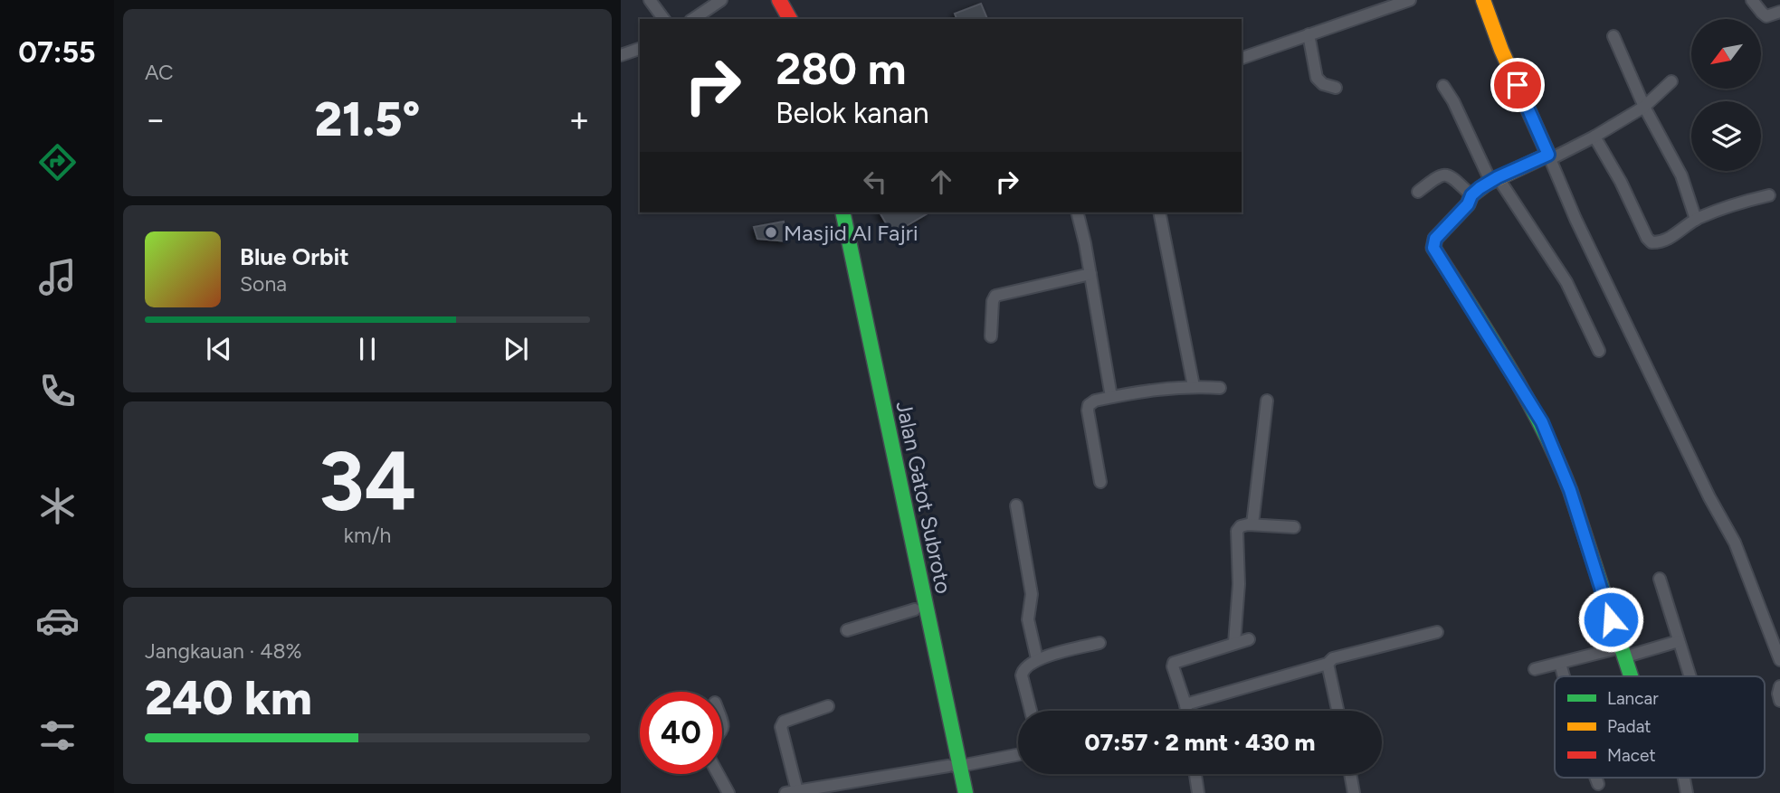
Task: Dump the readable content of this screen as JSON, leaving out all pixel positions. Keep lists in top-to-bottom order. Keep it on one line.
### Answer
{"streets":{"main road":["Jalan Gatot Subroto"]},"places":["Masjid Al Fajri"],"legend":["Lancar","Padat","Macet"],"north":"bottom left","page":{"tabs":"07:55","tile":["AC",["34","km/h"],["Jangkauan · 48%","240 km"]],"turn":["280 m","Belok kanan"],"heat":["−","21.5°","+"],"song":["Blue Orbit","Sona"],"limit":"40","trip":"07:57 · 2 mnt · 430 m"}}
